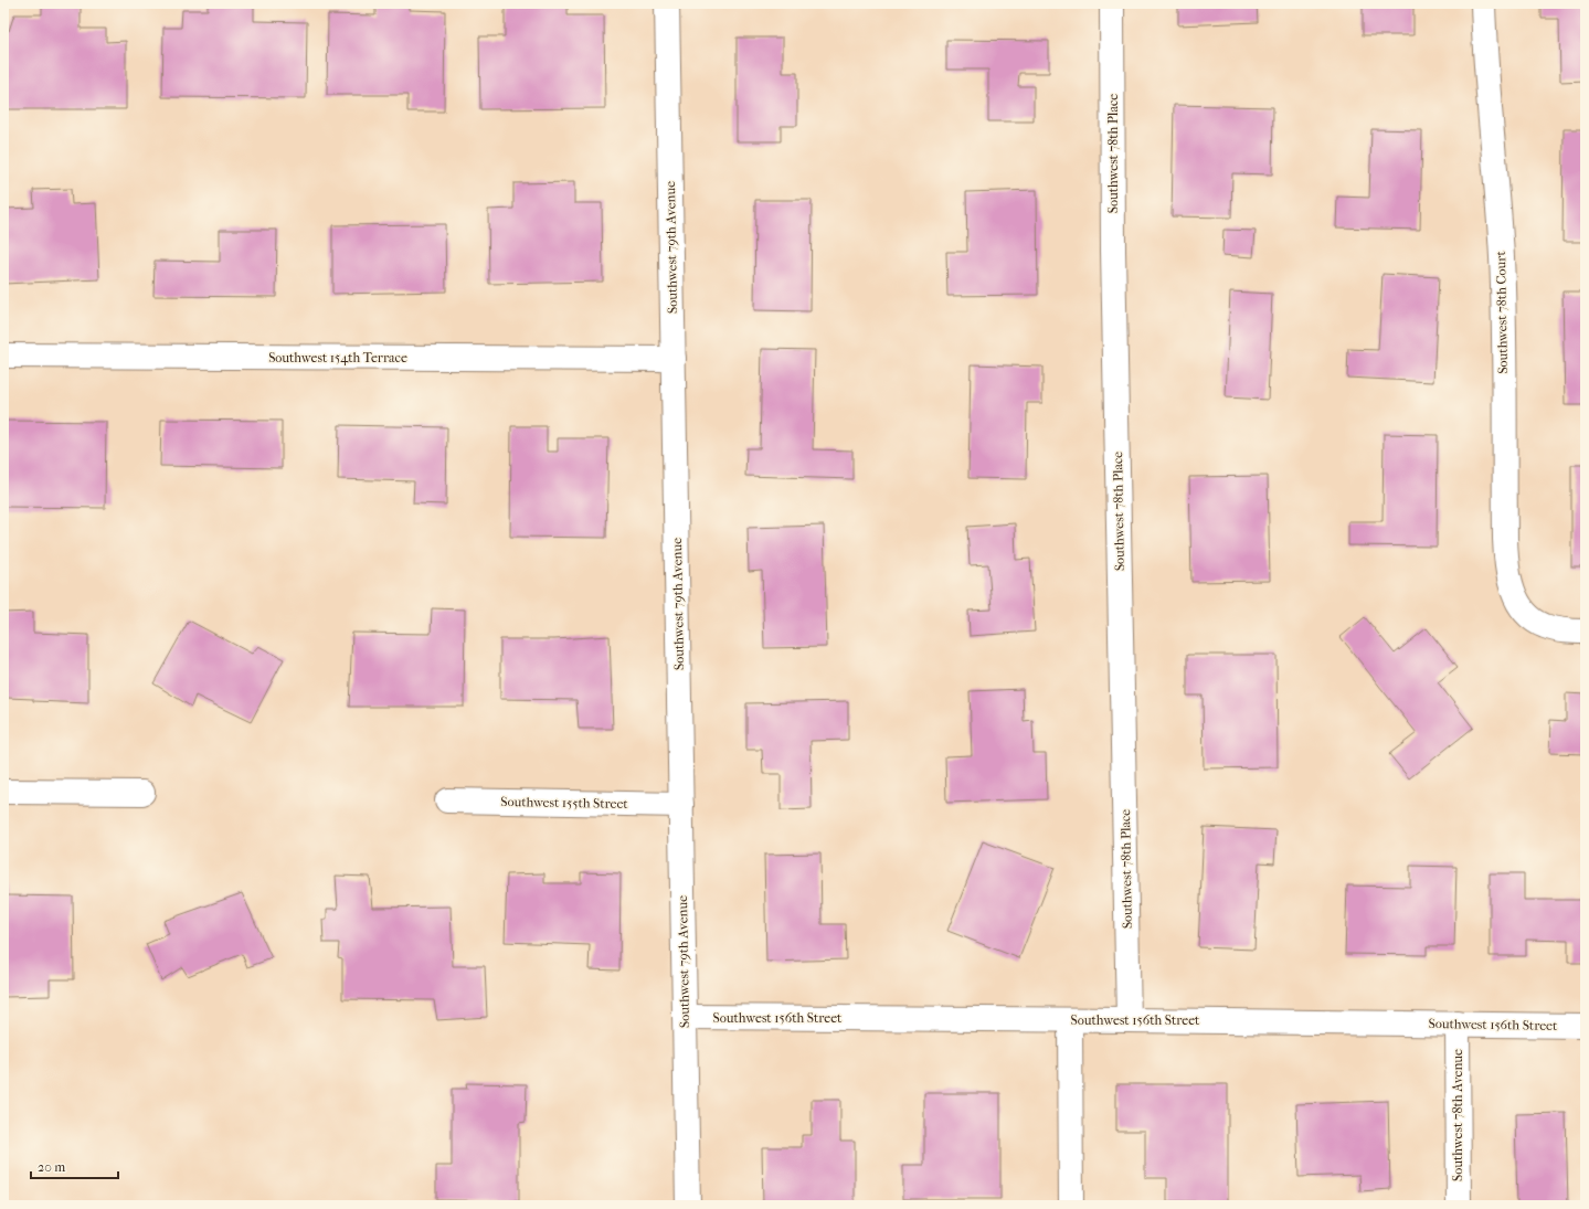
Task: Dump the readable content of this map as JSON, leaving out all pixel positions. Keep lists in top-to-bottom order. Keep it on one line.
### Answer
{"streets":{"street":["Southwest 78th Place","Southwest 79th Avenue","Southwest 78th Court","Southwest 154th Terrace","Southwest 155th Street","Southwest 156th Street","Southwest 78th Avenue"]},"crossings":[["Southwest 78th Place","Southwest 156th Street"],["Southwest 79th Avenue","Southwest 154th Terrace"],["Southwest 79th Avenue","Southwest 155th Street"],["Southwest 79th Avenue","Southwest 156th Street"],["Southwest 156th Street","Southwest 78th Avenue"]],"scale_bar":"20 m"}
